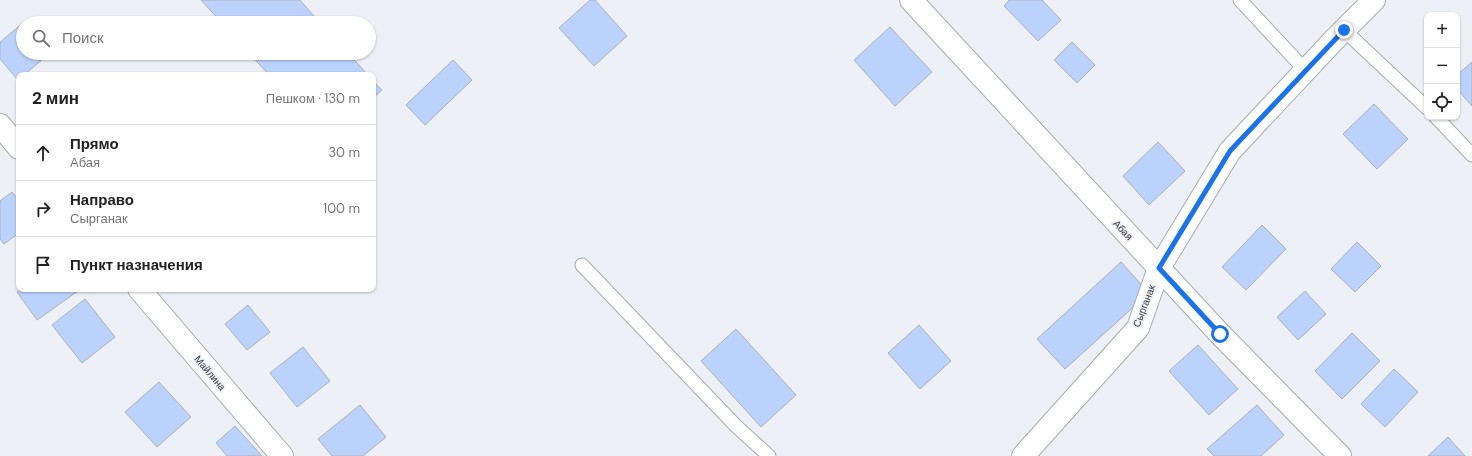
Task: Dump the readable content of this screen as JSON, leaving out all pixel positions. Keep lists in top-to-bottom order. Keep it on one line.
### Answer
{"streets":{"street":["Абая","Сырганак","Майлина"]},"crossings":[["Абая","Сырганак"]],"page":{"map_buttons":["+","−"],"search":"Поиск","heading":["2 мин","Пешком · 130 m"],"list":[["Прямо","Абая","30 m"],["Направо","Сырганак","100 m"],"Пункт назначения"]}}
